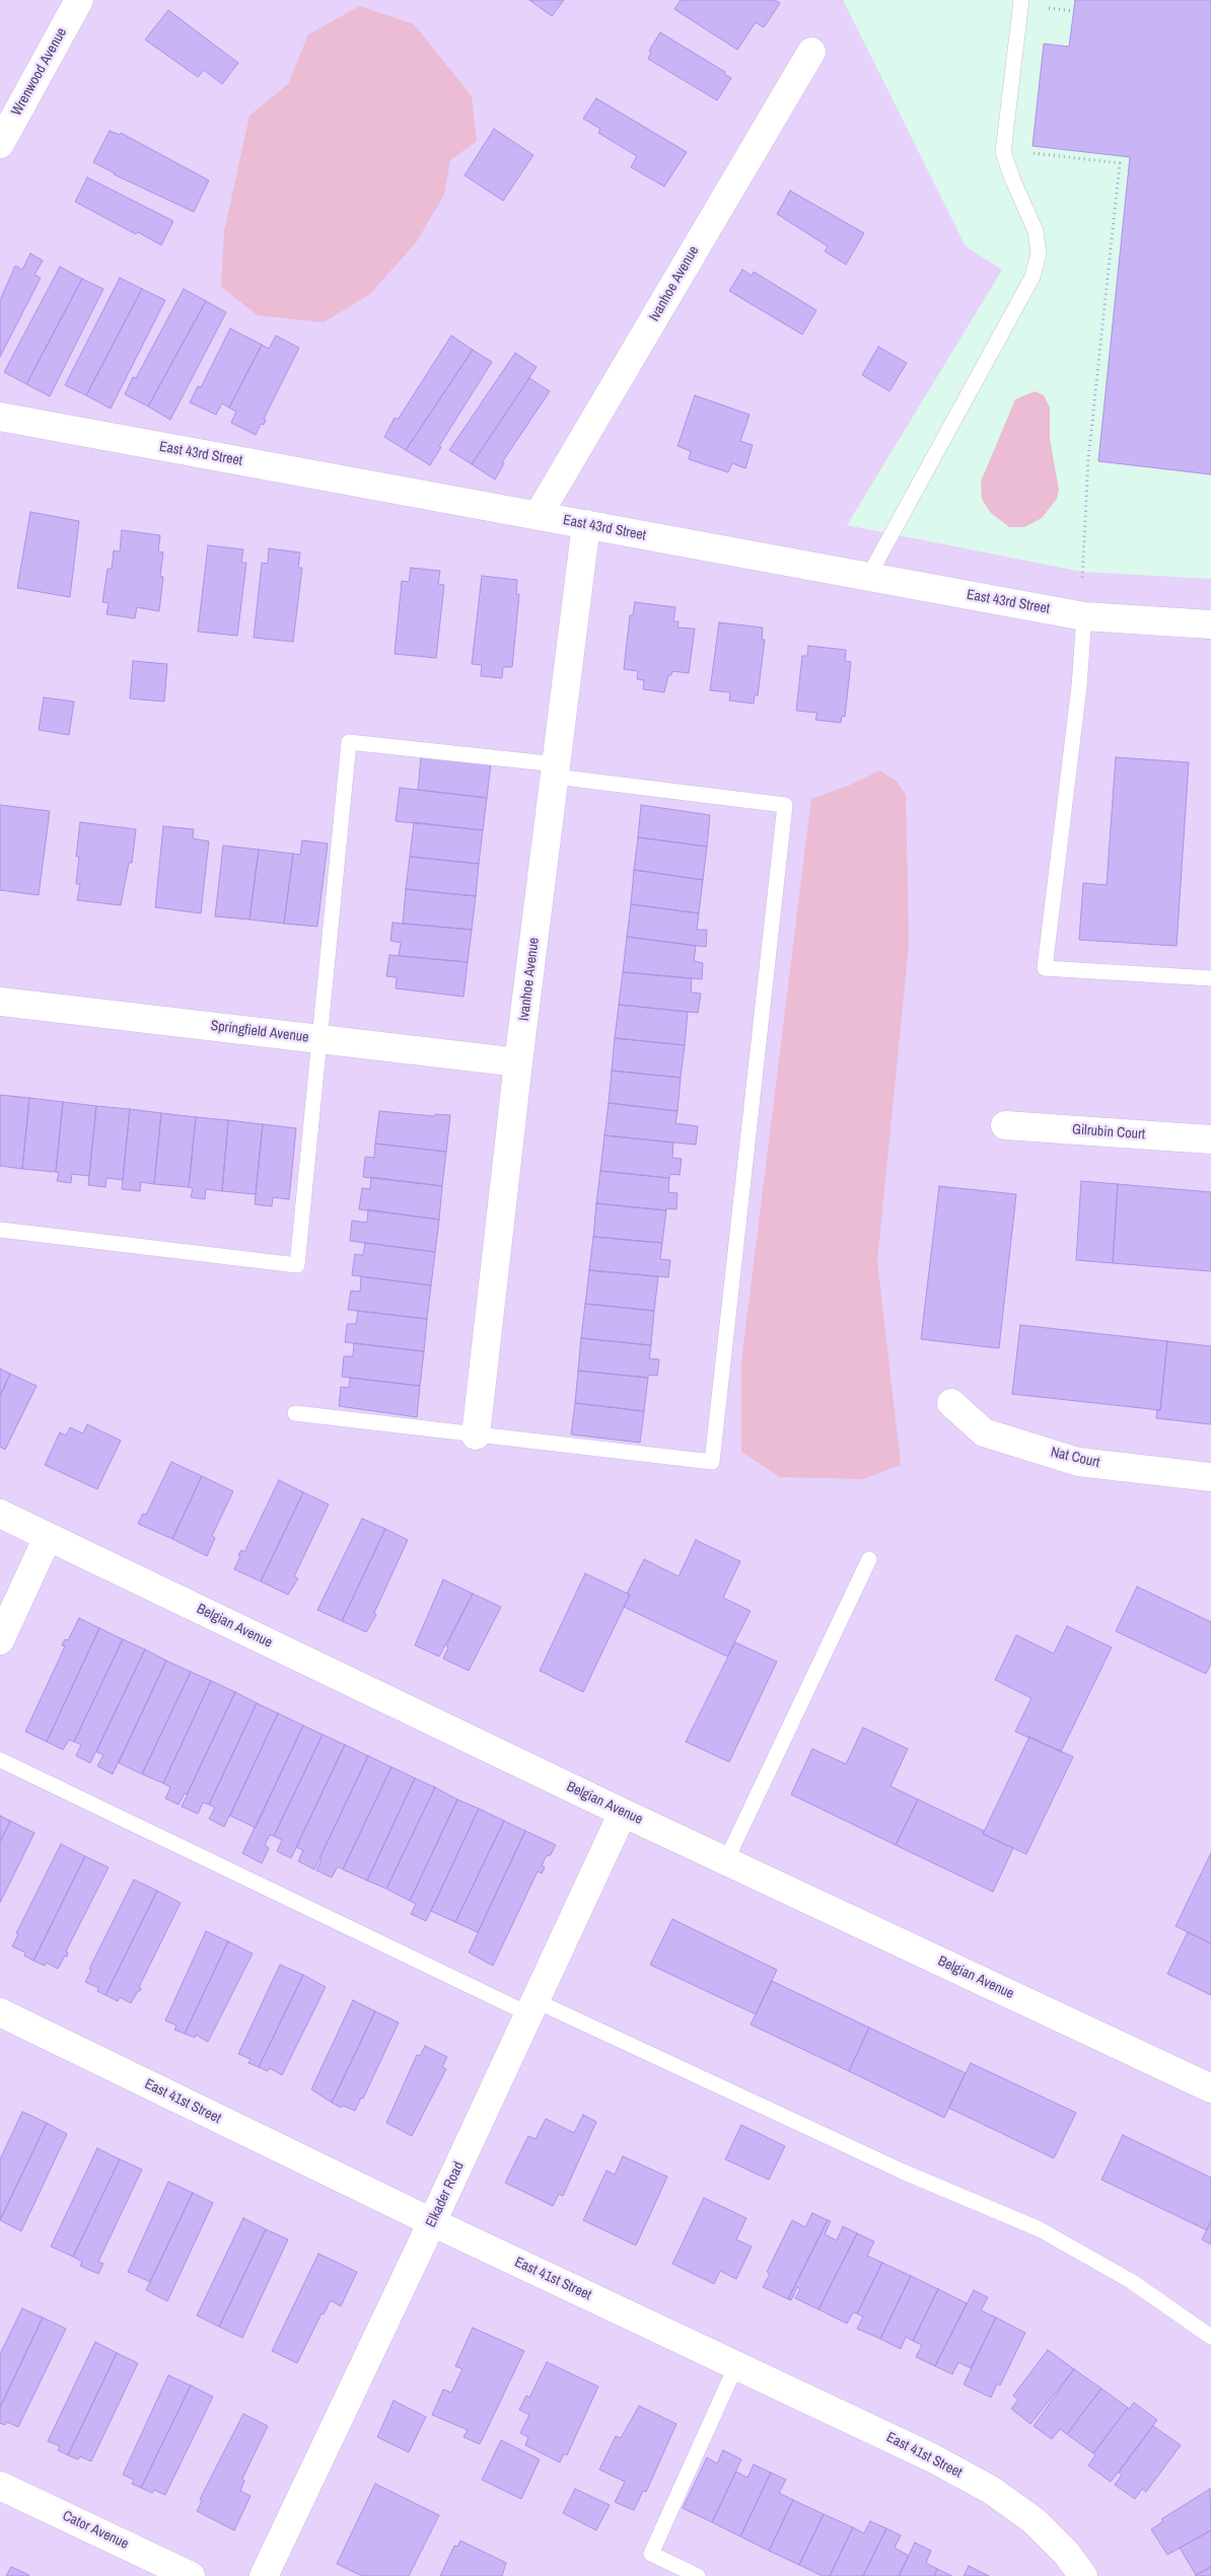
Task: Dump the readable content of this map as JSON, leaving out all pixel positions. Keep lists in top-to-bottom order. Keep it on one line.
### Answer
{"streets":{"street":["Wrenwood Avenue","Ivanhoe Avenue","East 43rd Street","Springfield Avenue","Gilrubin Court","Nat Court","Belgian Avenue","East 41st Street","Elkader Road","Cator Avenue"]},"crossings":[["Ivanhoe Avenue","East 43rd Street"],["Ivanhoe Avenue","Springfield Avenue"],["Belgian Avenue","Elkader Road"],["East 41st Street","Elkader Road"]]}
